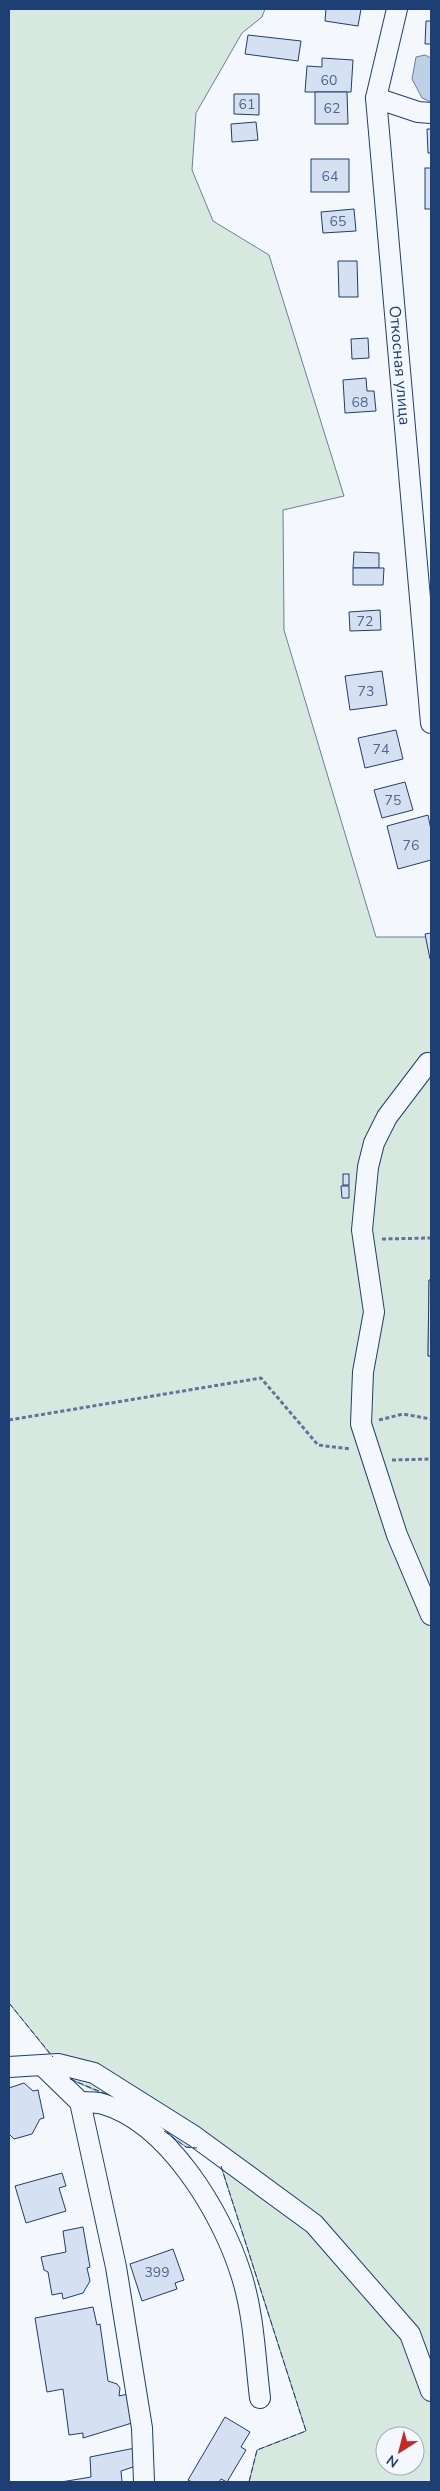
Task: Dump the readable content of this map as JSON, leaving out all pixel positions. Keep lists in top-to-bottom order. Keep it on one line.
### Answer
{"streets":{"street":["Откосная улица"]},"house_numbers":["60","61","62","64","65","68","72","73","74","75","76","399"],"north":"bottom left"}
